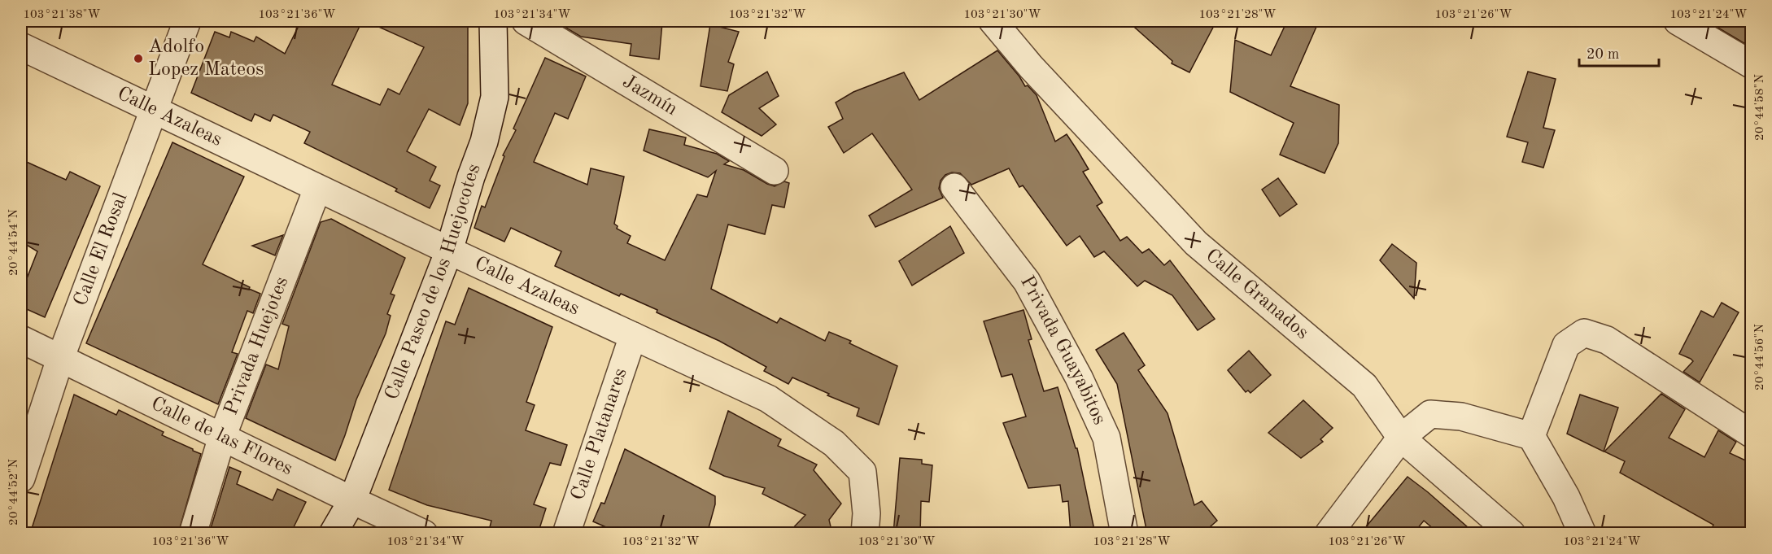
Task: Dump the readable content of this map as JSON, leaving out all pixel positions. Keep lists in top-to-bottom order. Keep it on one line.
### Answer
{"streets":{"street":["Jazmín","Calle Azaleas","Calle El Rosal","Calle Paseo de los Huejocotes","Calle Granados","Privada Huejotes","Privada Guayabitos","Calle Platanares","Calle de las Flores"]},"crossings":[["Calle Azaleas","Calle El Rosal"],["Calle Azaleas","Calle Paseo de los Huejocotes"],["Calle Azaleas","Privada Huejotes"],["Calle Azaleas","Calle Platanares"],["Calle El Rosal","Calle de las Flores"],["Calle Paseo de los Huejocotes","Calle de las Flores"],["Privada Huejotes","Calle de las Flores"]],"places":["Adolfo Lopez Mateos"],"scale_bar":"20 m","coordinates":["103°21'38\"W","103°21'36\"W","103°21'34\"W","103°21'32\"W","103°21'30\"W","103°21'28\"W","103°21'26\"W","103°21'24\"W","20°44'58\"N","20°44'54\"N","20°44'56\"N","20°44'52\"N"]}
